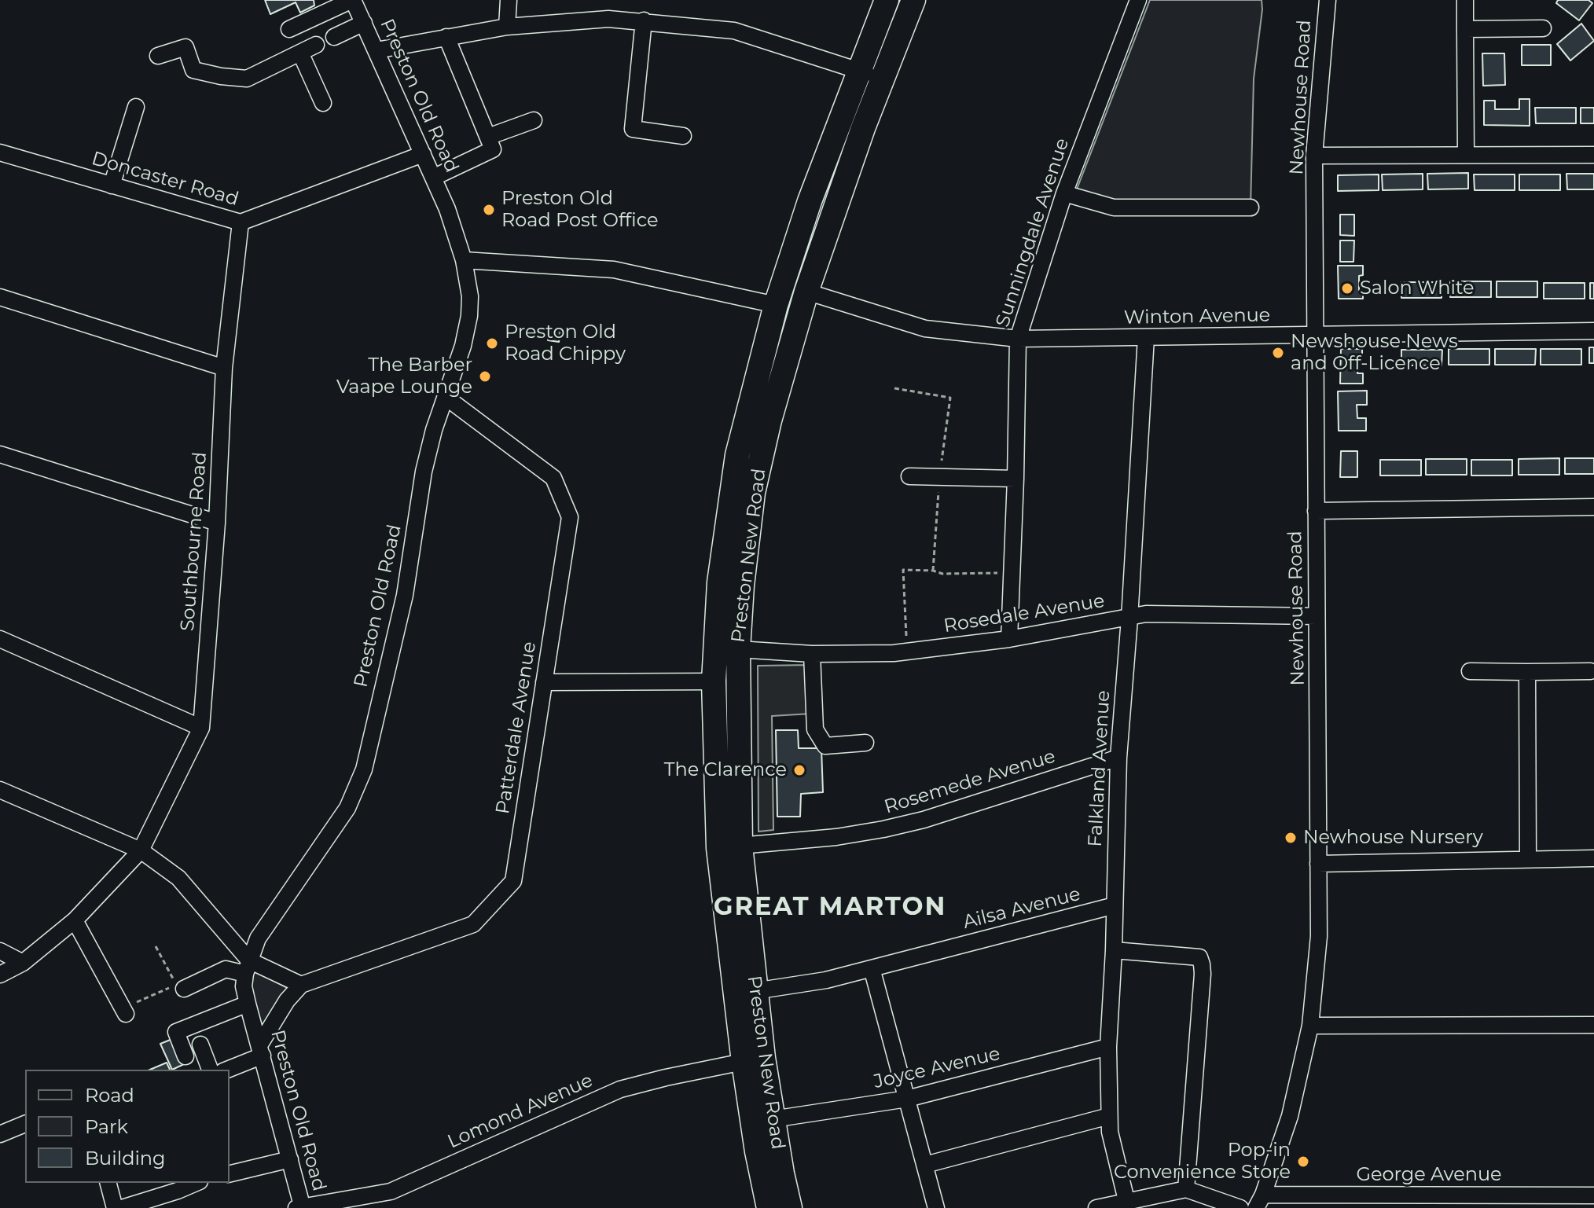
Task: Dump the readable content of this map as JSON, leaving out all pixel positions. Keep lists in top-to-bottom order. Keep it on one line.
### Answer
{"streets":{"highway":["Preston New Road"],"street":["Preston Old Road","Newhouse Road","Doncaster Road","Sunningdale Avenue","Winton Avenue","Southbourne Road","Rosedale Avenue","Patterdale Avenue","Falkland Avenue","Rosemede Avenue","Ailsa Avenue","Joyce Avenue","Lomond Avenue","George Avenue"]},"crossings":[["Preston Old Road","Doncaster Road"],["Preston Old Road","Patterdale Avenue"],["Preston Old Road","Lomond Avenue"],["Newhouse Road","Winton Avenue"],["Newhouse Road","Rosedale Avenue"],["Newhouse Road","George Avenue"],["Doncaster Road","Southbourne Road"],["Sunningdale Avenue","Winton Avenue"],["Sunningdale Avenue","Rosedale Avenue"],["Winton Avenue","Preston New Road"],["Winton Avenue","Falkland Avenue"],["Preston New Road","Rosedale Avenue"],["Preston New Road","Rosemede Avenue"],["Preston New Road","Ailsa Avenue"],["Preston New Road","Joyce Avenue"],["Preston New Road","Lomond Avenue"],["Rosedale Avenue","Falkland Avenue"],["Falkland Avenue","Rosemede Avenue"],["Falkland Avenue","Ailsa Avenue"],["Falkland Avenue","Joyce Avenue"]],"districts":["GREAT MARTON"],"places":["Preston Old Road Post Office","Salon White","Preston Old Road Chippy","Newshouse News and Off-Licence","The Barber Vaape Lounge","The Clarence","Newhouse Nursery","Pop-in Convenience Store"],"legend":["Road","Park","Building"]}
